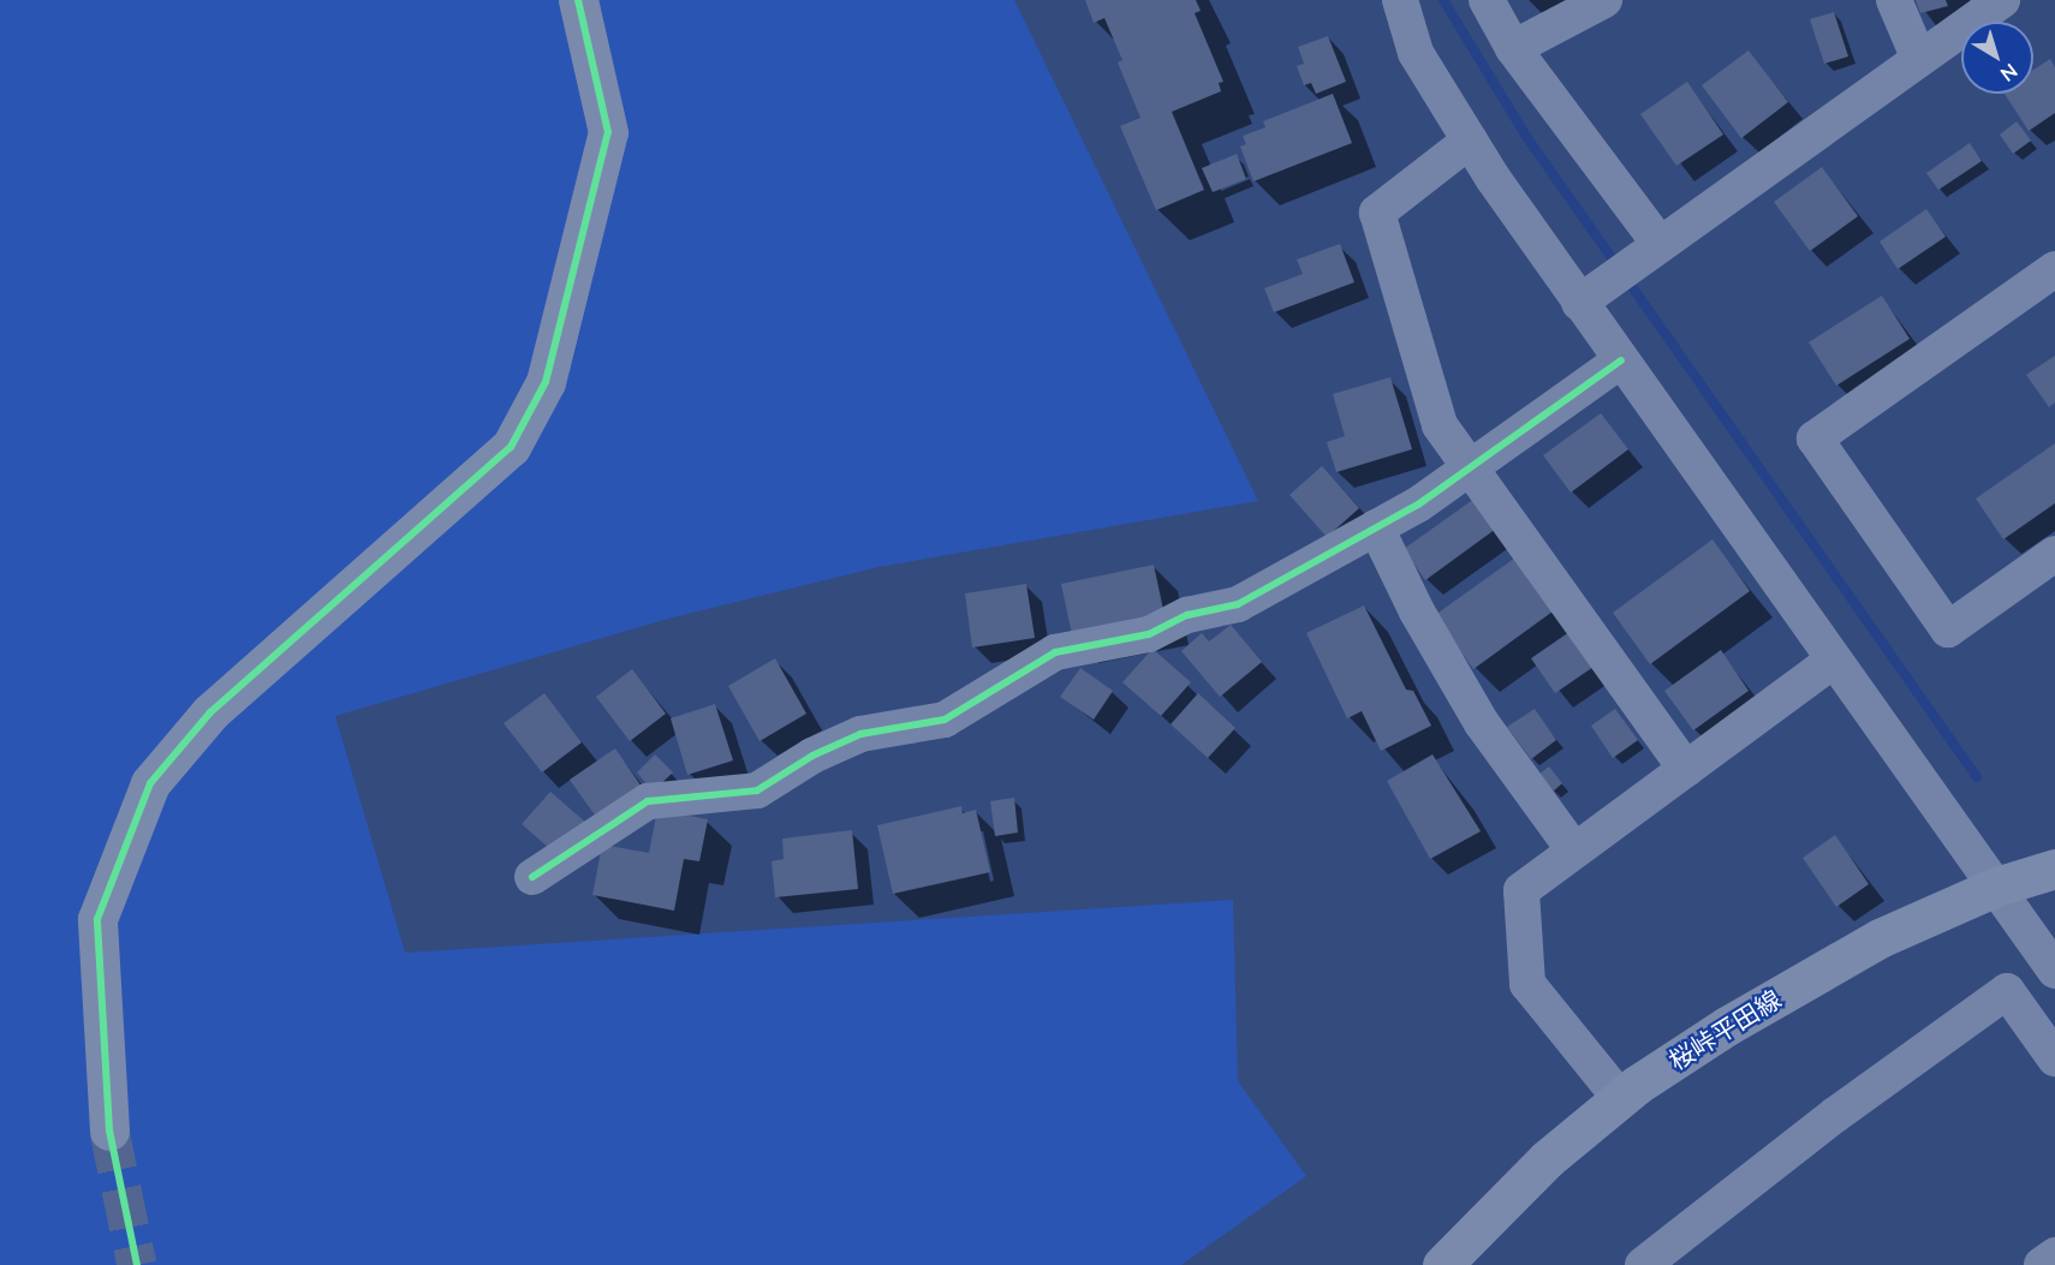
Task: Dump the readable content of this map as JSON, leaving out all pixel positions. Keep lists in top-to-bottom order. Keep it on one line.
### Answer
{"streets":{"street":["桜峠平田線"]},"north":"bottom right"}
